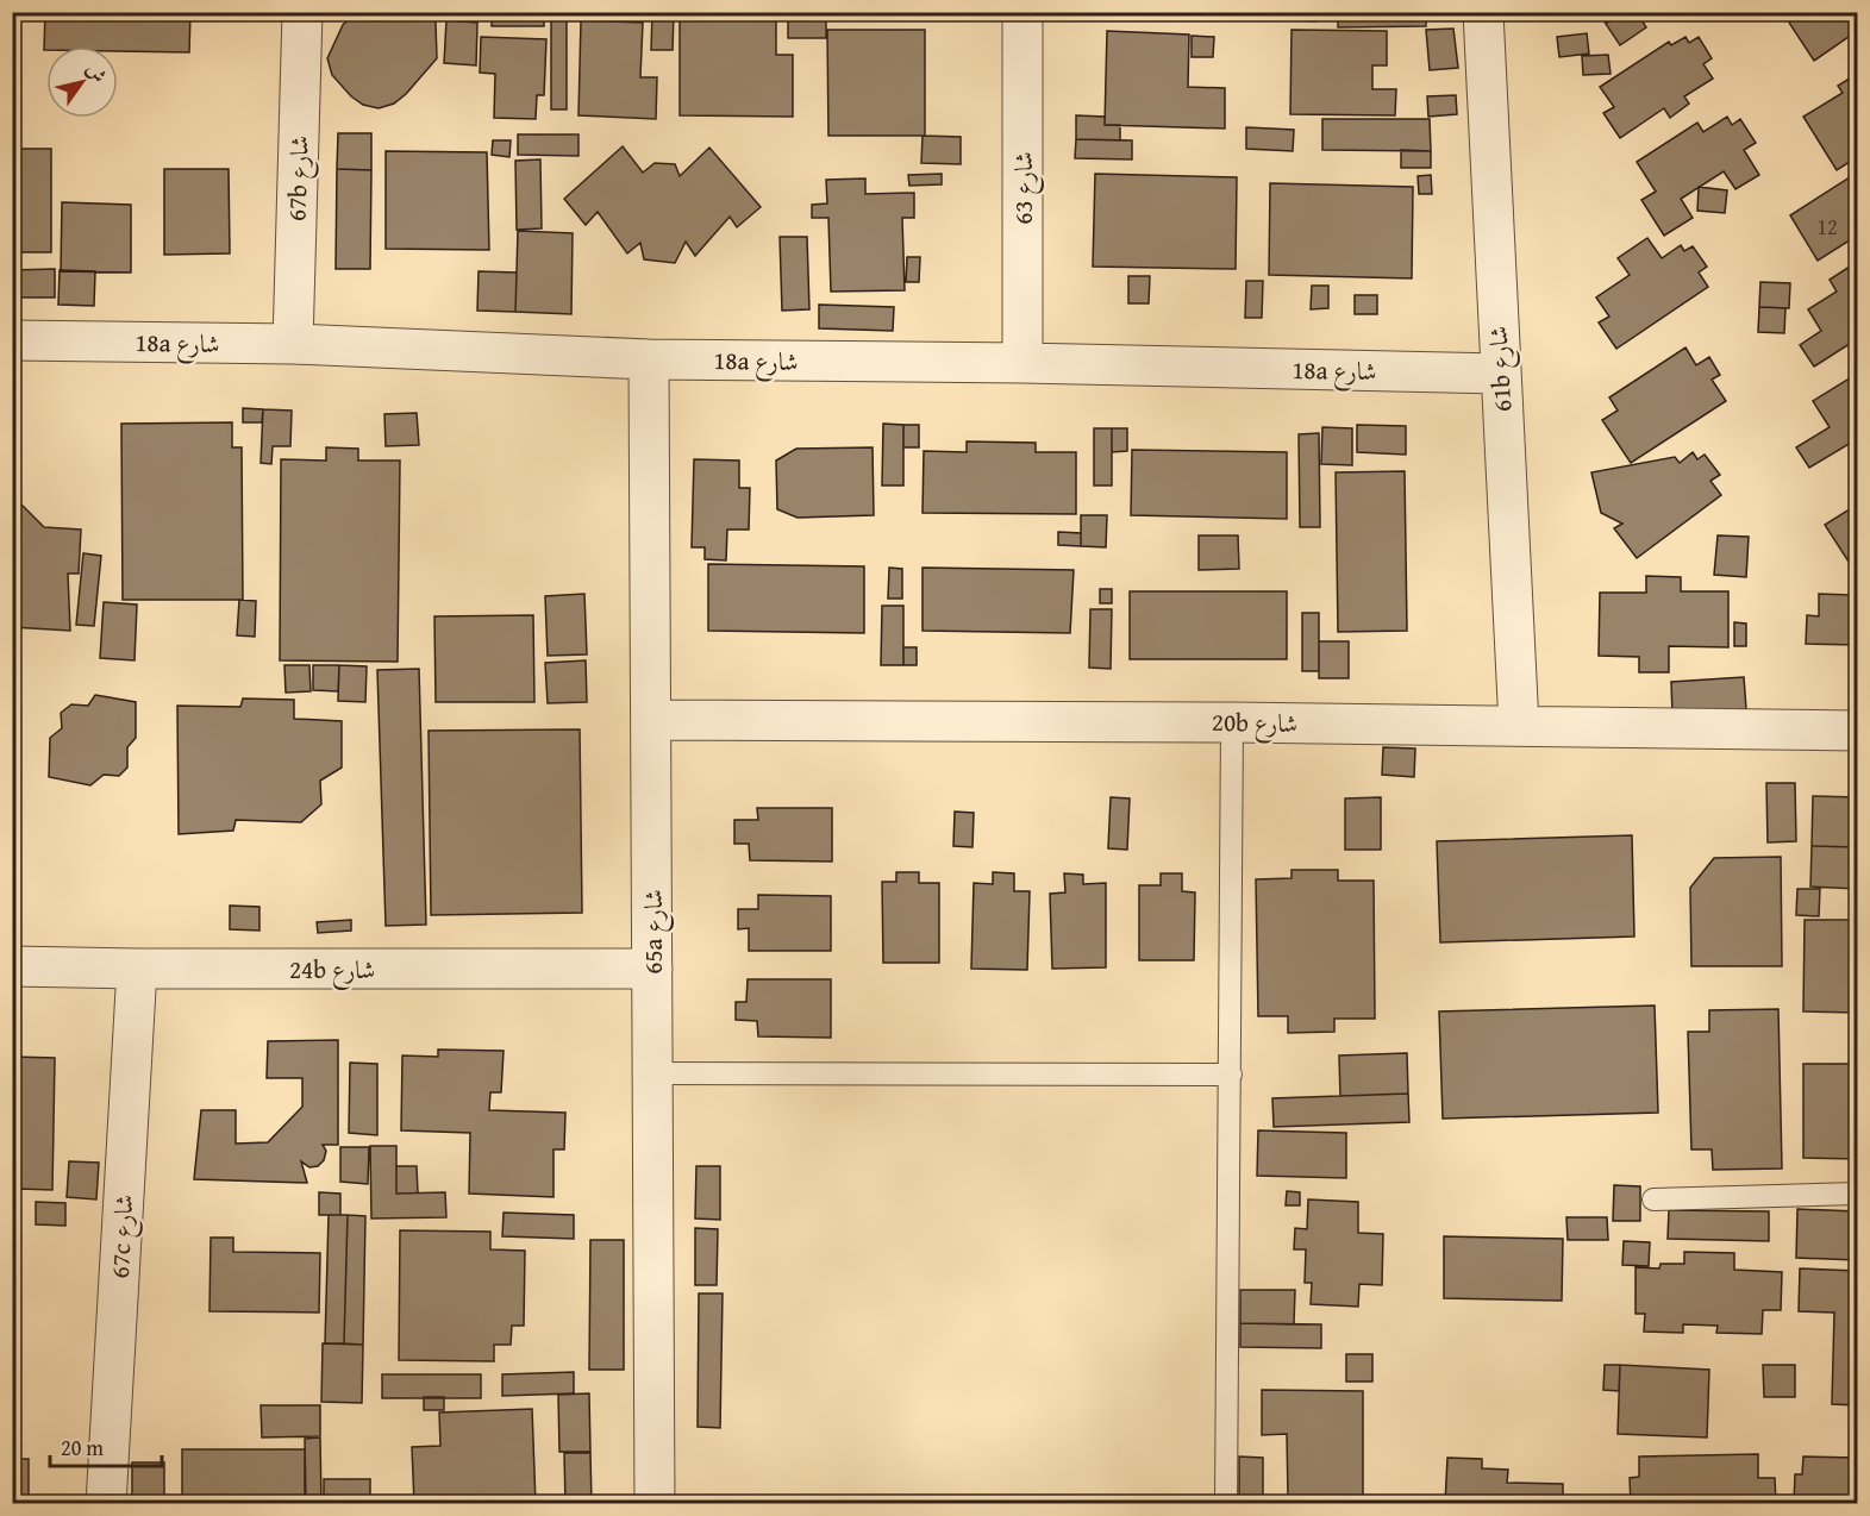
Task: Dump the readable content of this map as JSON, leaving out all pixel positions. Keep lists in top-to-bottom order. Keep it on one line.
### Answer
{"streets":{"street":["67b شارع","شارع 63","18a شارع","61b شارع","20b شارع","65a شارع","24b شارع","67c شارع"]},"crossings":[["67b شارع","18a شارع"],["شارع 63","18a شارع"],["18a شارع","61b شارع"],["18a شارع","65a شارع"],["61b شارع","20b شارع"],["20b شارع","65a شارع"],["65a شارع","24b شارع"],["24b شارع","67c شارع"]],"house_numbers":["12"],"scale_bar":"20 m","north":"top right"}
